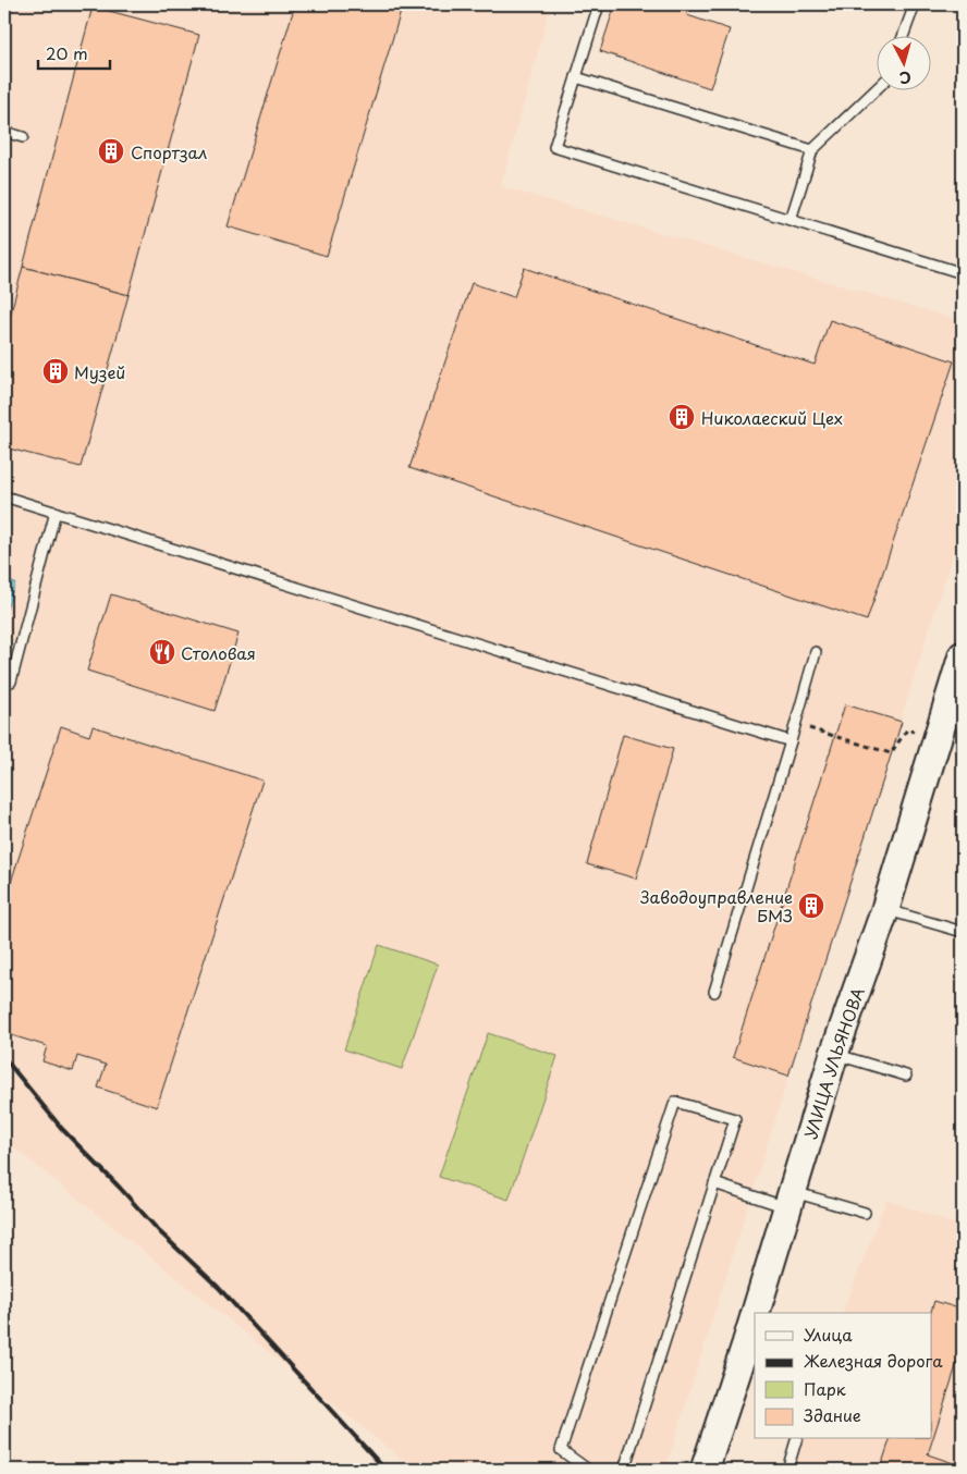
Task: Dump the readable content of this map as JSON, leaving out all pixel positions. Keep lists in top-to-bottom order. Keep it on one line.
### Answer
{"streets":{"main road":["УЛИЦА УЛЬЯНОВА"]},"places":{"building":["Спортзал","Музей","Николаеский Цех","Заводоуправление БМЗ"],"restaurant":["Столовая"]},"legend":["Улица","Железная дорога","Парк","Здание"],"scale_bar":"20 m","north":"bottom"}
